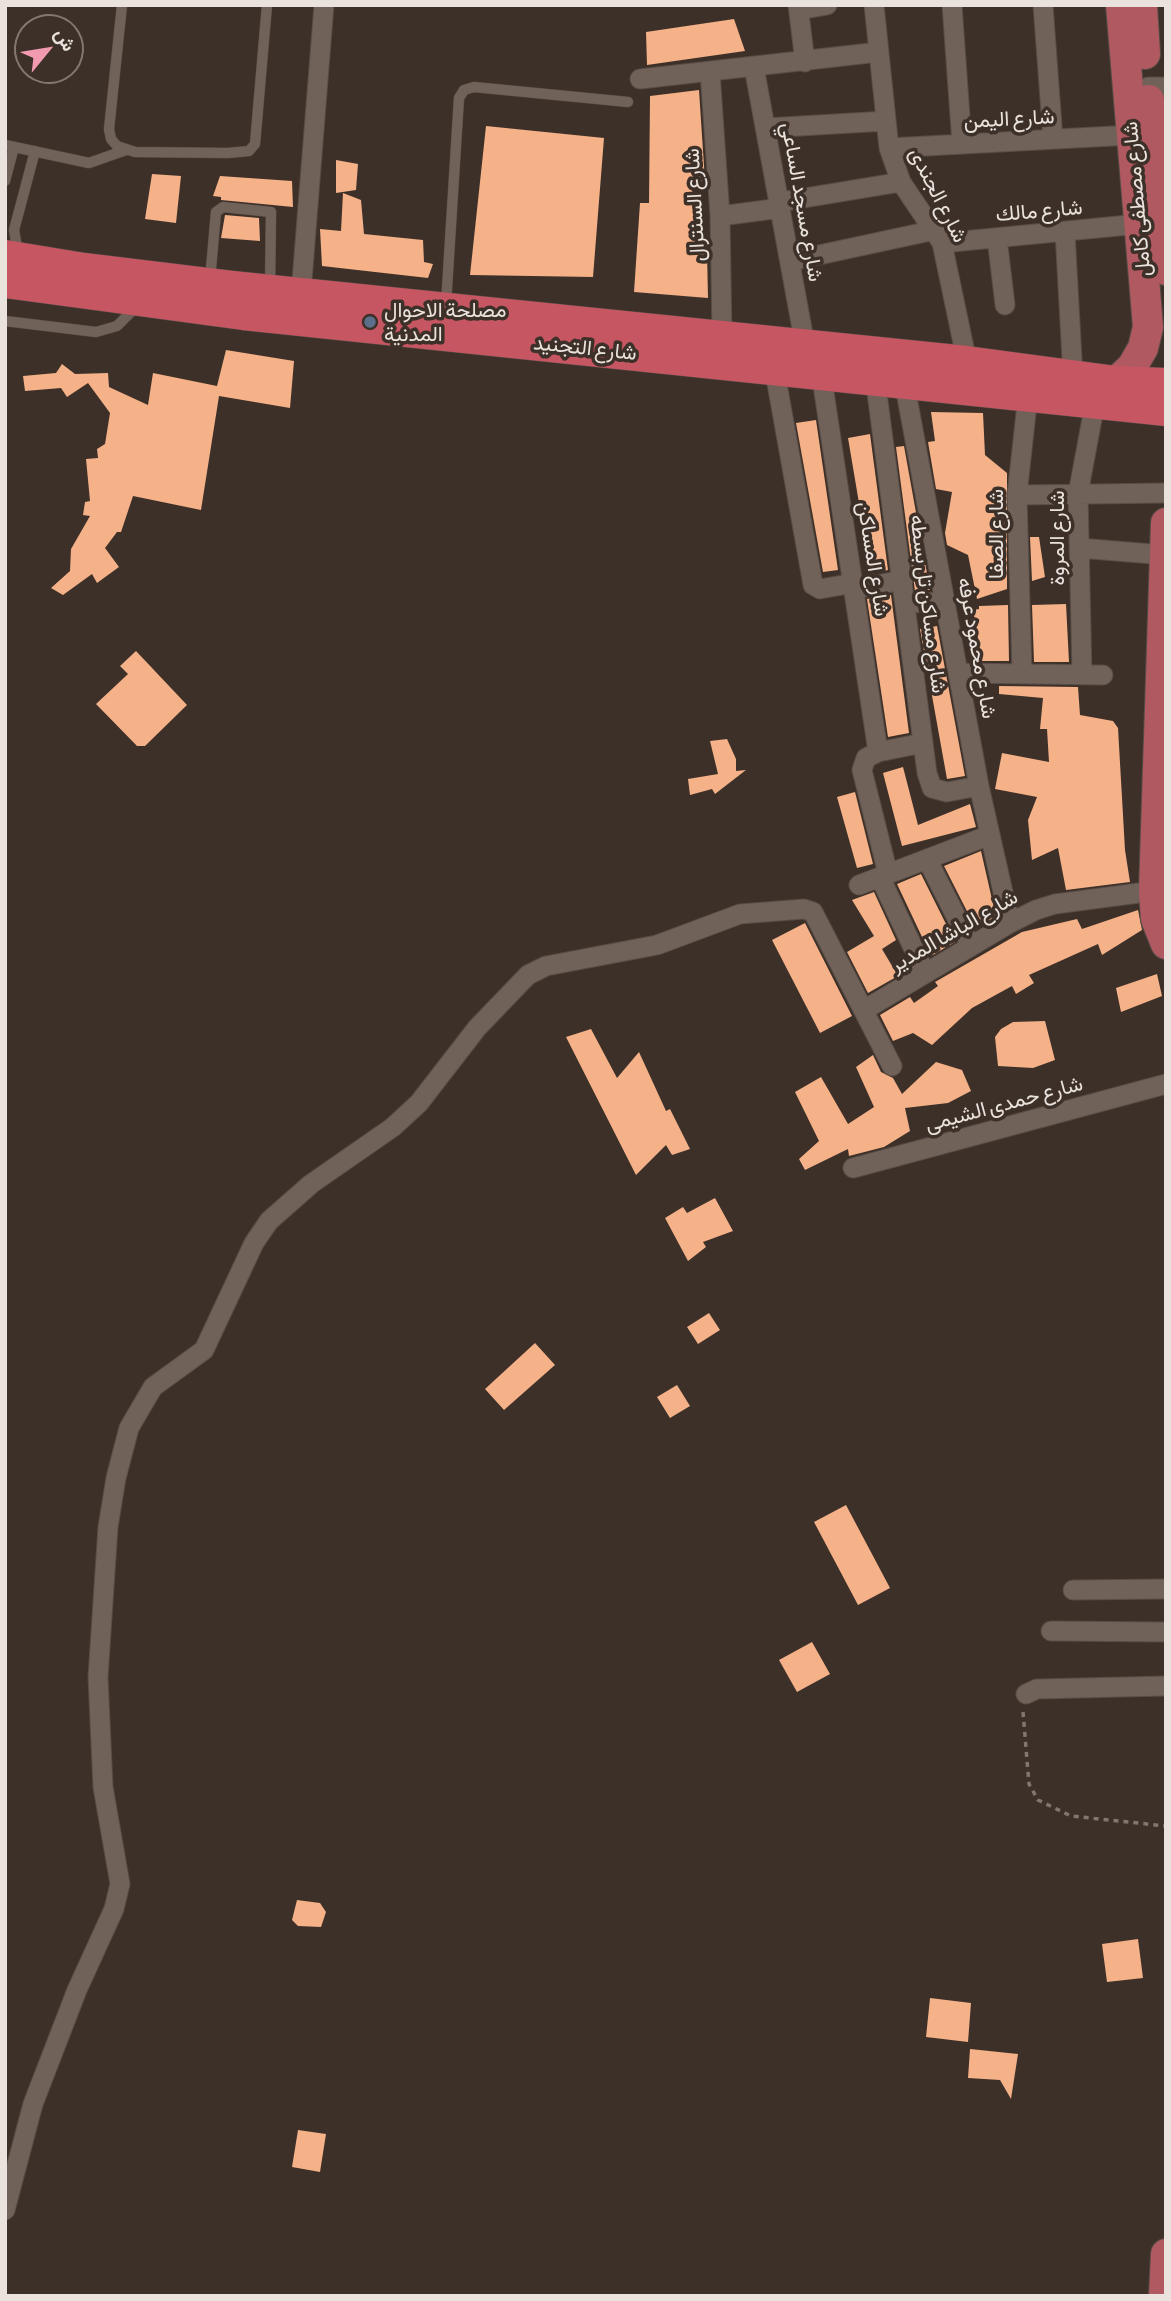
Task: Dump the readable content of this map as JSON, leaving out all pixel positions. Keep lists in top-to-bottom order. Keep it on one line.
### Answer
{"streets":{"highway":["شارع التجنيد"],"main road":["شارع مصطفى كامل"],"street":["شارع اليمن","شارع الجندى","شارع مسجد الساعي","شارع السنترال","شارع مالك","شارع الصفا","شارع المروة","شارع المساكن","شارع مساكن تل بسطه","شارع محمود عرفه","شارع الباشا المدير","شارع حمدى الشيمى"]},"crossings":[["شارع اليمن","شارع الجندى"],["شارع اليمن","شارع مصطفى كامل"],["شارع الجندى","شارع مالك"],["شارع الجندى","شارع التجنيد"],["شارع مصطفى كامل","شارع مالك"],["شارع مصطفى كامل","شارع التجنيد"],["شارع مصطفى كامل","شارع المروة"],["شارع مسجد الساعي","شارع مالك"],["شارع مسجد الساعي","شارع التجنيد"],["شارع السنترال","شارع التجنيد"],["شارع التجنيد","شارع الصفا"],["شارع التجنيد","شارع المروة"],["شارع التجنيد","شارع المساكن"],["شارع التجنيد","شارع مساكن تل بسطه"],["شارع التجنيد","شارع محمود عرفه"],["شارع مساكن تل بسطه","شارع محمود عرفه"],["شارع محمود عرفه","شارع الباشا المدير"]],"places":["مصلحة الاحوال المدنية"],"north":"top right"}
